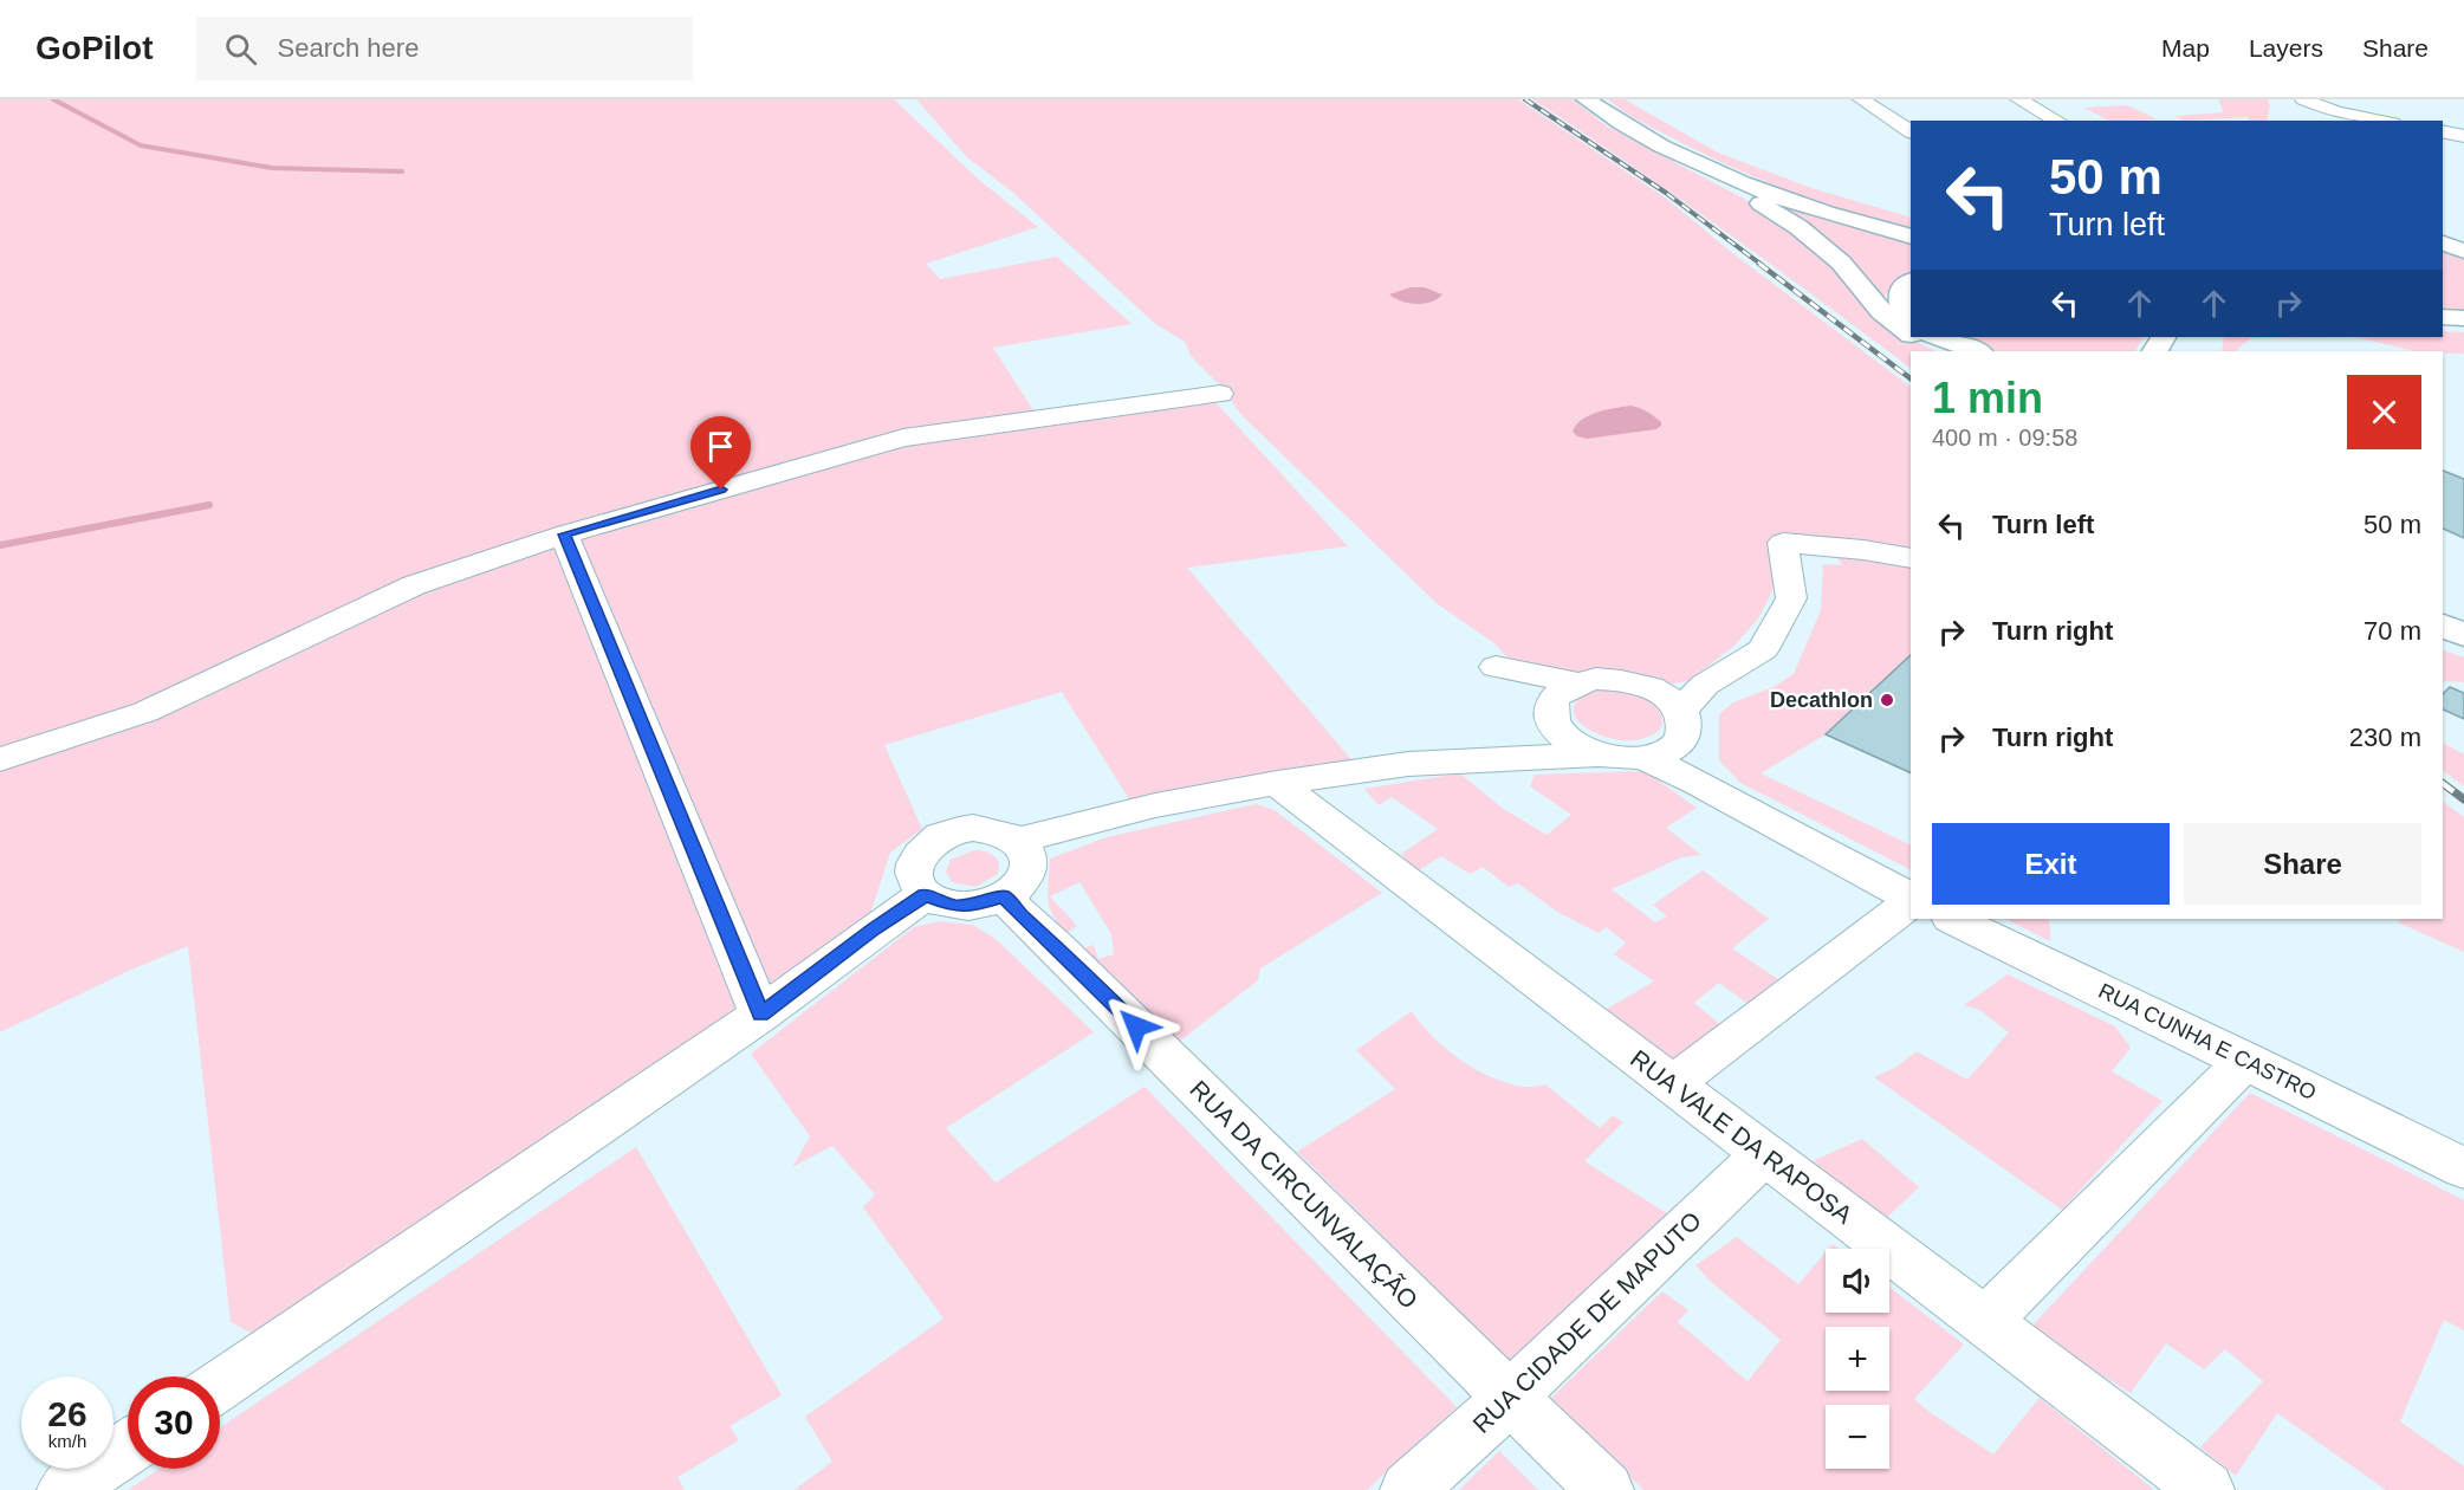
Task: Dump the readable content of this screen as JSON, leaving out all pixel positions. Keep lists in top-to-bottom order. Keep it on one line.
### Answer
{"streets":{"street":["RUA CUNHA E CASTRO","RUA VALE DA RAPOSA","RUA DA CIRCUNVALAÇÃO","RUA CIDADE DE MAPUTO"]},"crossings":[["RUA VALE DA RAPOSA","RUA CIDADE DE MAPUTO"],["RUA DA CIRCUNVALAÇÃO","RUA CIDADE DE MAPUTO"]],"places":["Decathlon"],"page":{"header":"GoPilot","search":"Search here","nav":["Map","Layers","Share"],"turn":["50 m","Turn left"],"heading":["1 min","400 m · 09:58"],"list":[{"name":"Turn left","value":"50 m"},{"name":"Turn right","value":"70 m"},{"name":"Turn right","value":"230 m"}],"buttons":["Exit","Share"],"map_buttons":["+","−"],"speed":"26 km/h","limit":"30"}}
